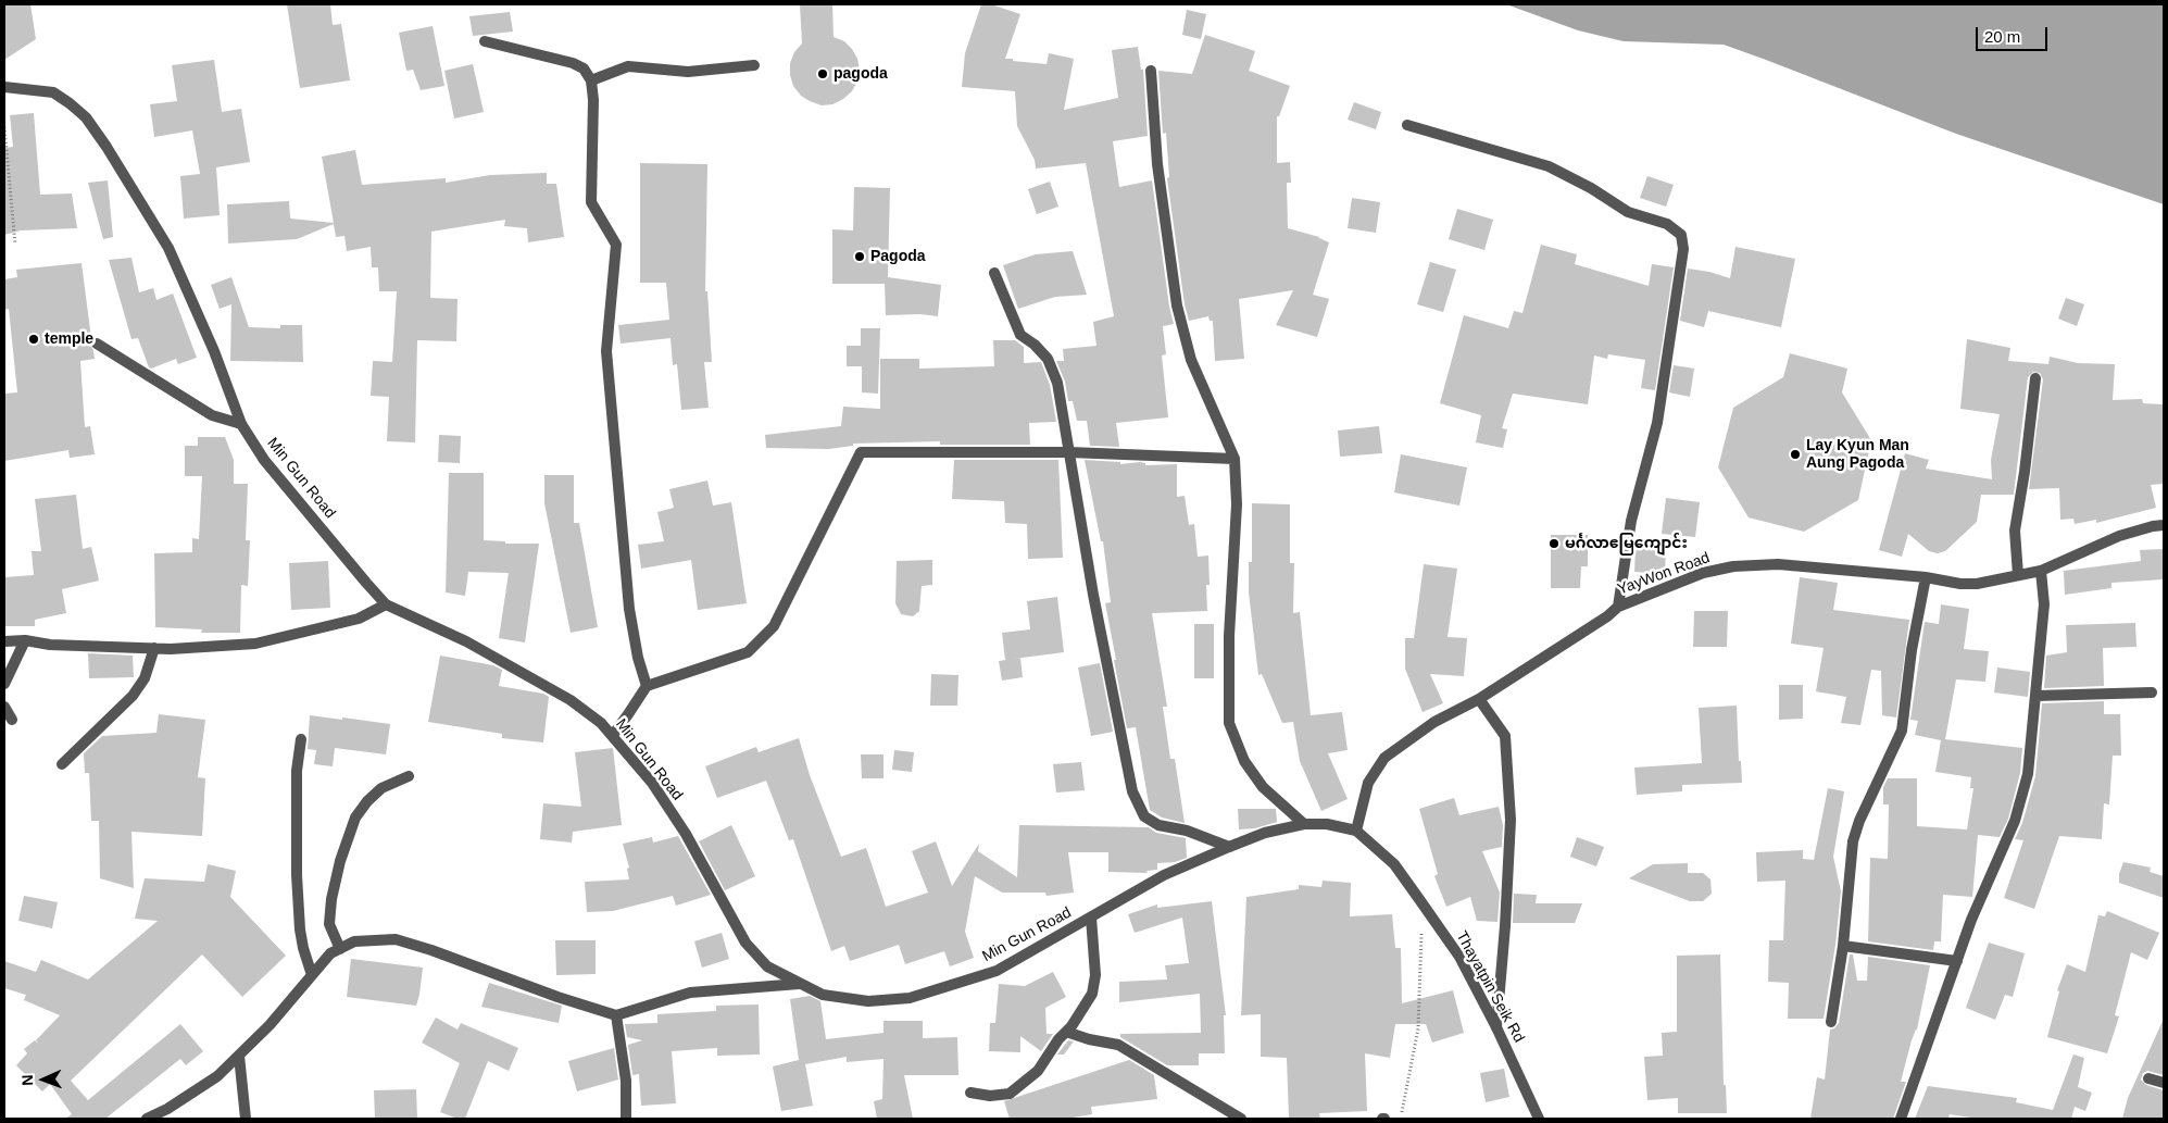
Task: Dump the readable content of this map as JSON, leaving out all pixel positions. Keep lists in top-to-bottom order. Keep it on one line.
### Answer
{"streets":{"street":["Min Gun Road","YayWon Road","Thayatpin Seik Rd"]},"crossings":[["Min Gun Road","YayWon Road"],["Min Gun Road","Thayatpin Seik Rd"],["YayWon Road","Thayatpin Seik Rd"]],"places":["pagoda","Pagoda","temple","Lay Kyun Man Aung Pagoda","မင်္ဂလာဧမြကျောင်း"],"scale_bar":"20 m","north":"left"}
